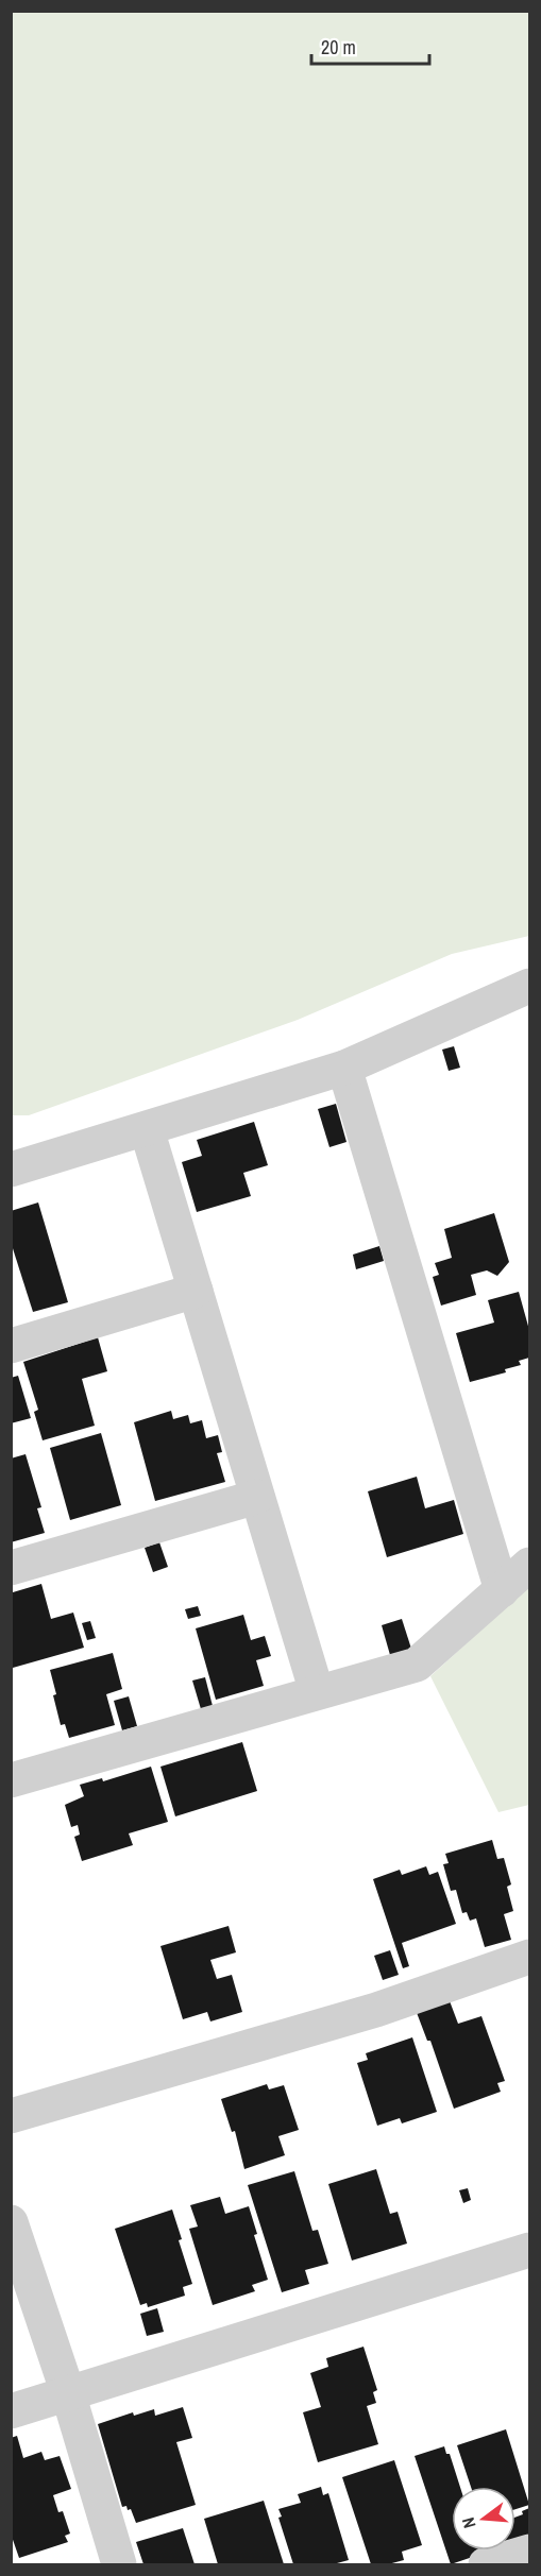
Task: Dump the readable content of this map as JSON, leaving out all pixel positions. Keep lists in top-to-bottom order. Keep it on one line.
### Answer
{"scale_bar":"20 m","north":"left"}
